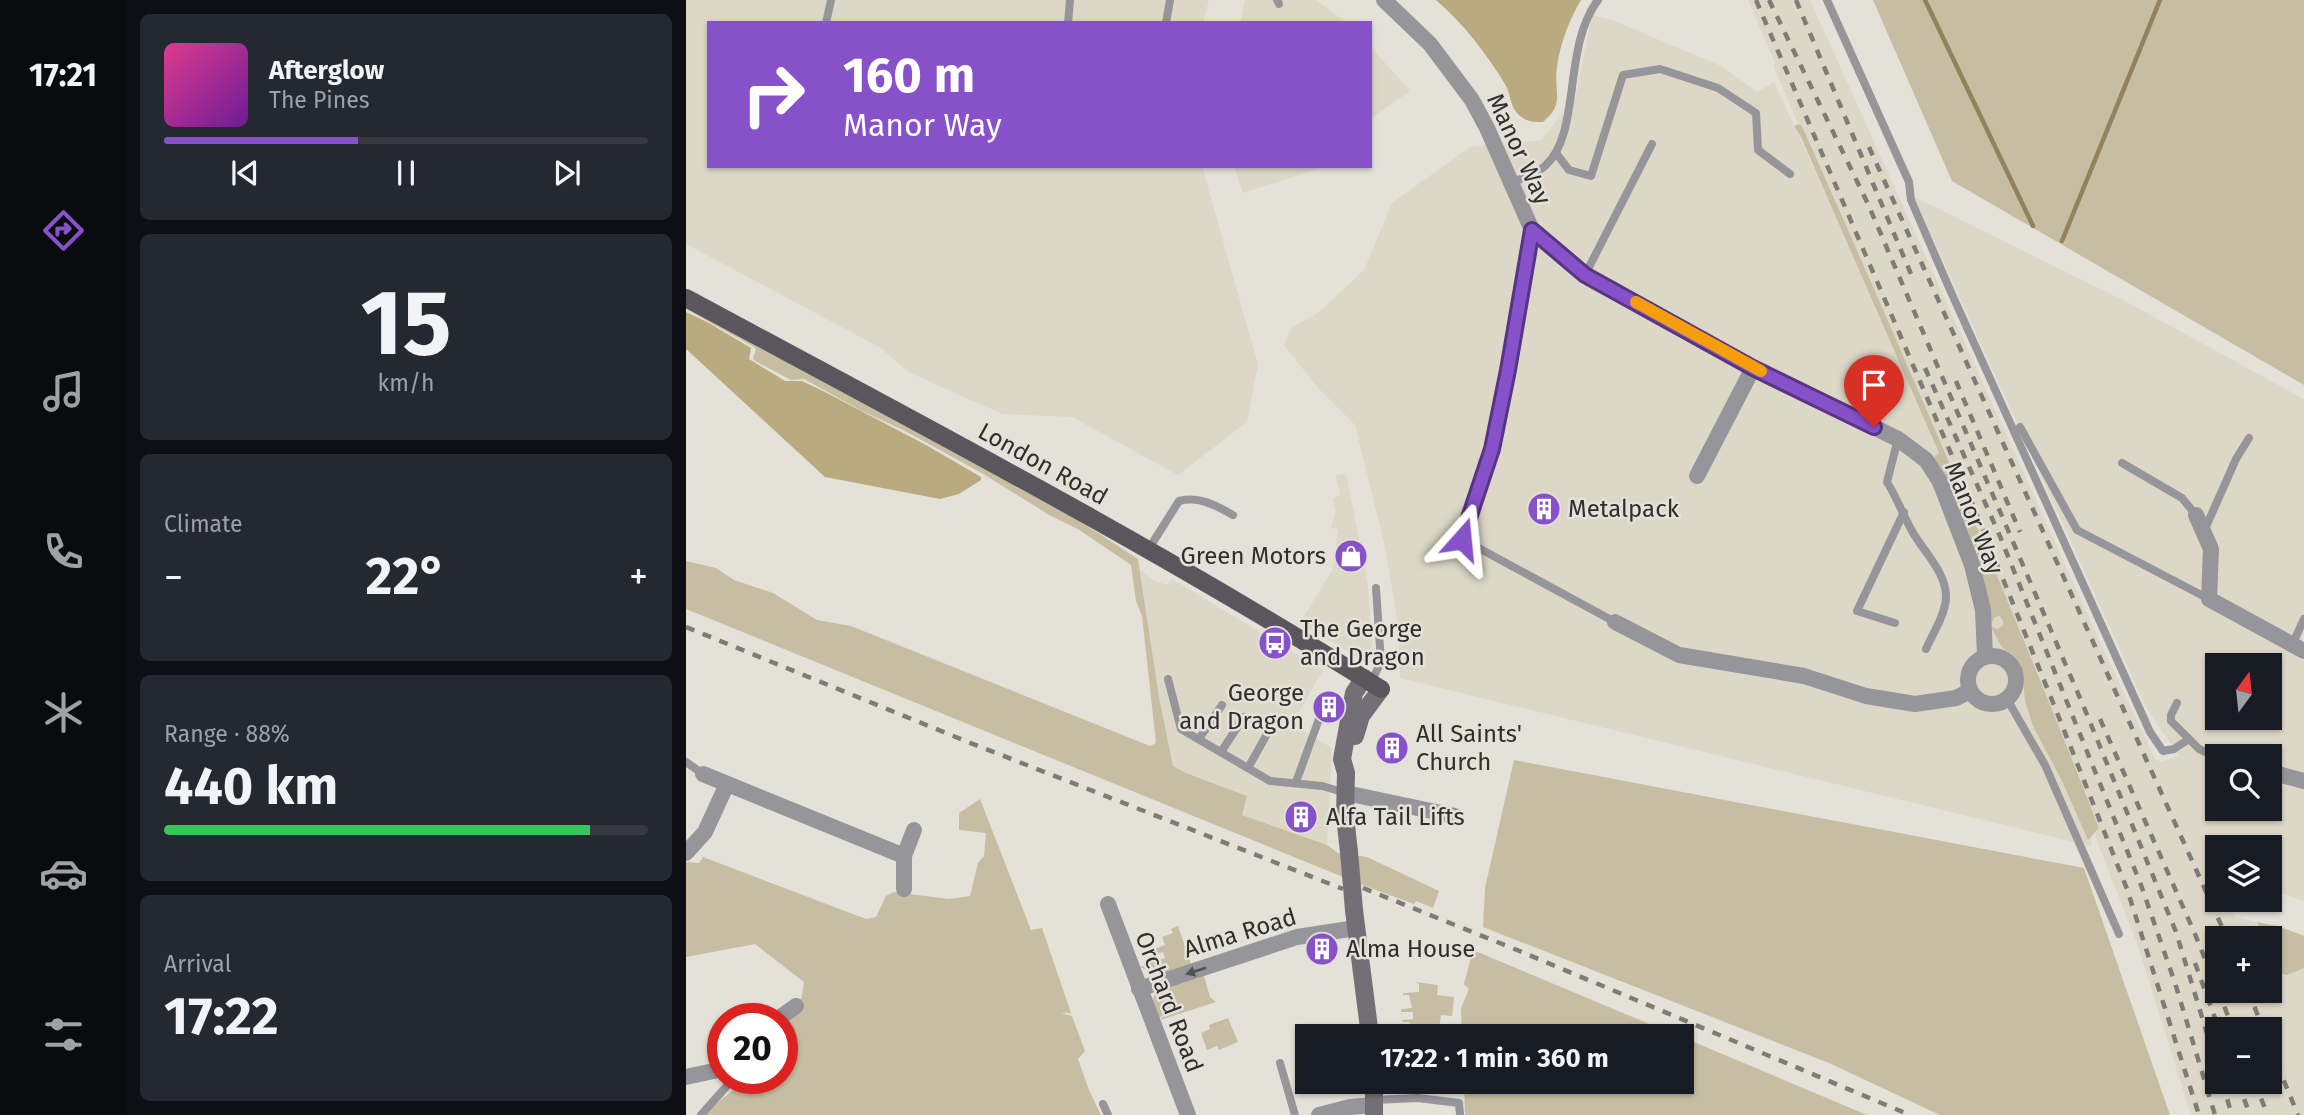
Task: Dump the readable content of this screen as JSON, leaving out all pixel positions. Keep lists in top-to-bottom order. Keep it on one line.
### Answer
{"streets":{"main road":["London Road"],"street":["Manor Way","Alma Road","Orchard Road"]},"crossings":[["Alma Road","Orchard Road"]],"one_way":["Alma Road"],"places":{"building":["Metalpack","George and Dragon","All Saints' Church","Alfa Tail Lifts","Alma House"],"shop":["Green Motors"],"bus stop":["The George and Dragon"]},"north":"top","page":{"tabs":"17:21","turn":["160 m","Manor Way"],"song":["Afterglow","The Pines"],"tile":[["15","km/h"],"Climate",["Range · 88%","440 km"],["Arrival","17:22"]],"heat":["−","22°","+"],"map_buttons":["+","−"],"limit":"20","trip":"17:22 · 1 min · 360 m"}}
